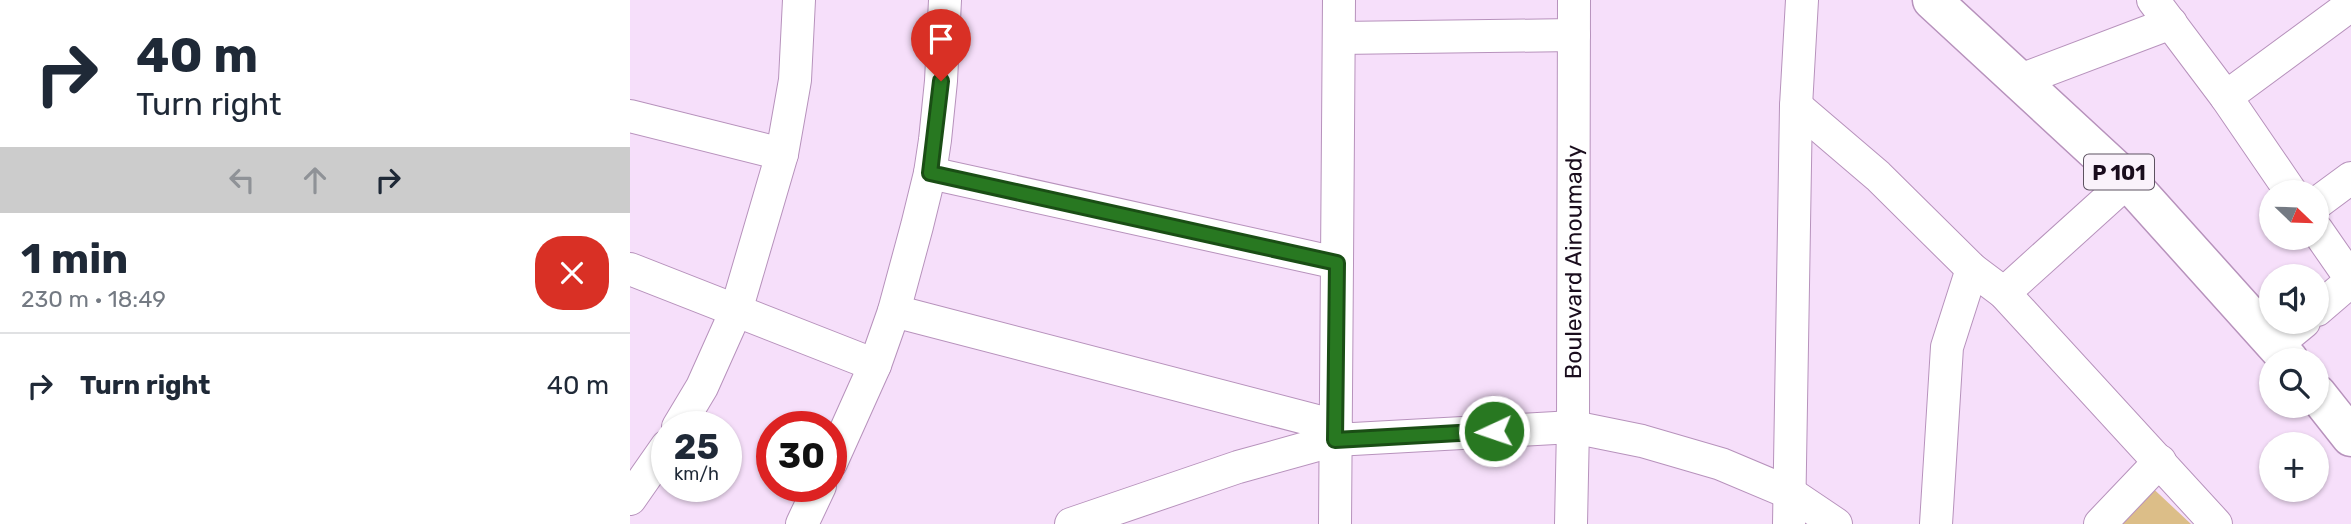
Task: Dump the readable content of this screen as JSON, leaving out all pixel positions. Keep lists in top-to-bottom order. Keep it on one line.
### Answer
{"streets":{"main road":["P 101"],"street":["Boulevard Ainoumady"]},"north":"bottom right","page":{"turn":["40 m","Turn right"],"map_buttons":"+","heading":["1 min","230 m · 18:49"],"list":[{"name":"Turn right","value":"40 m"}],"speed":"25 km/h","limit":"30"}}
